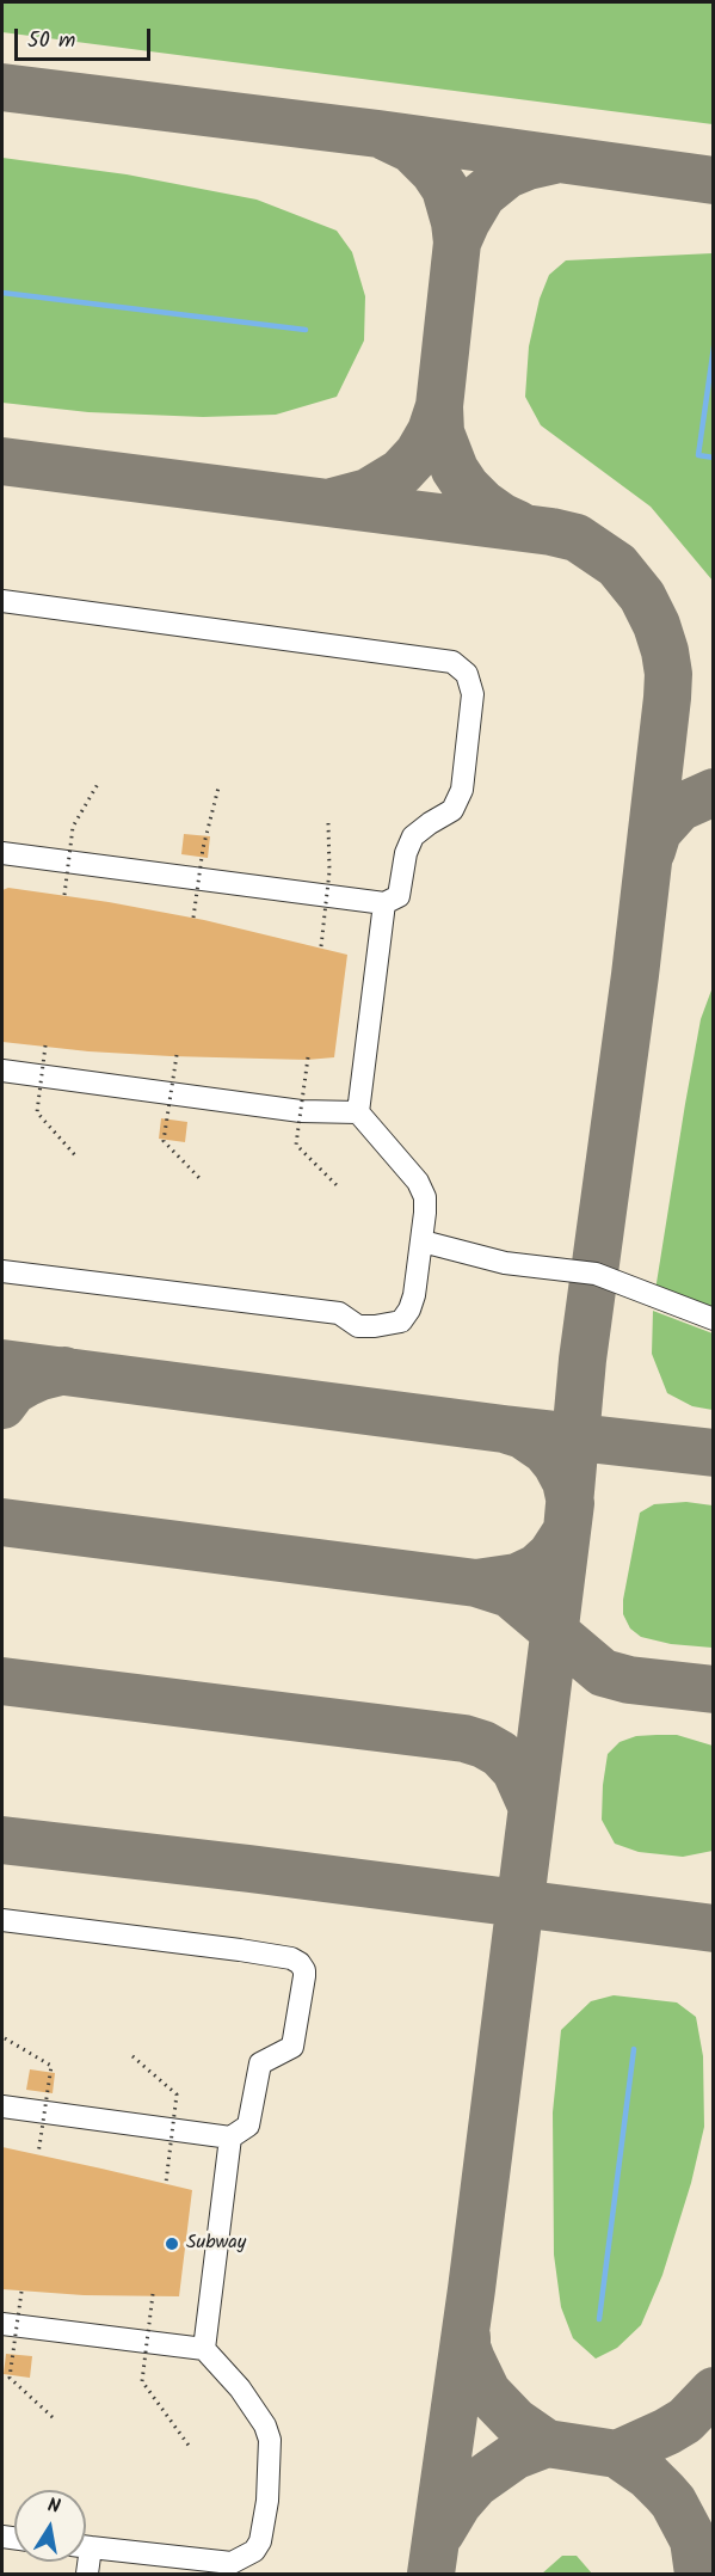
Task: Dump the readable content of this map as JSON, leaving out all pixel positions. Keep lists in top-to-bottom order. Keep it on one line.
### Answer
{"places":["Subway"],"scale_bar":"50 m","north":"top"}
